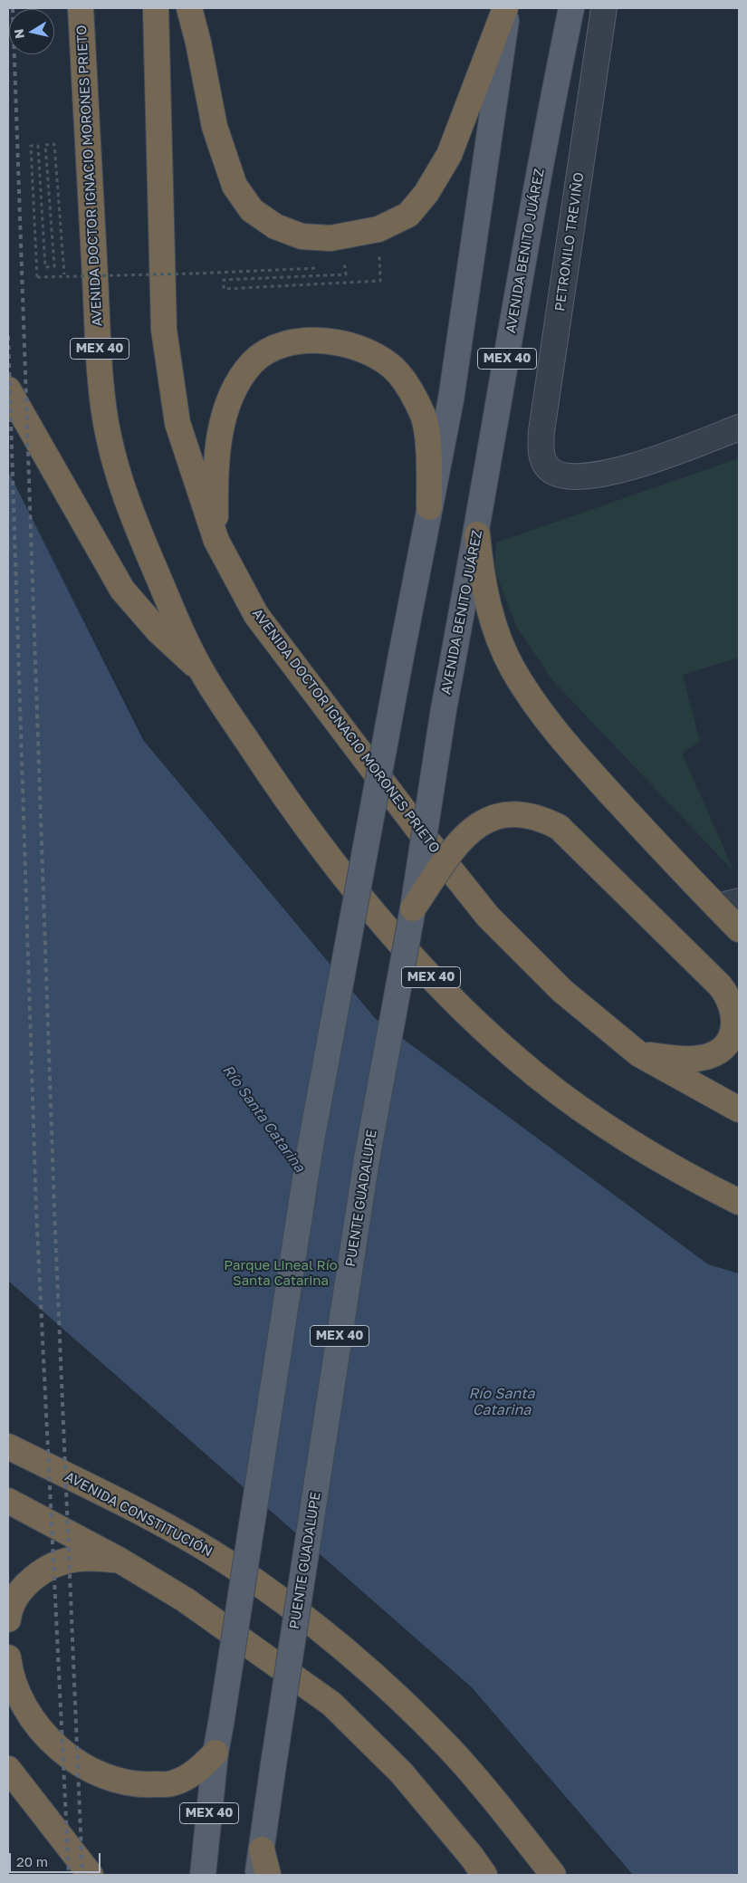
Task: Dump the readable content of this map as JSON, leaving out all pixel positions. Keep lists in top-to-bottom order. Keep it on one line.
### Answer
{"streets":{"highway":["AVENIDA DOCTOR IGNACIO MORONES PRIETO","MEX 40","AVENIDA CONSTITUCIÓN"],"main road":["AVENIDA BENITO JUÁREZ","PUENTE GUADALUPE"],"street":["PETRONILO TREVIÑO"]},"crossings":[["AVENIDA BENITO JUÁREZ","PUENTE GUADALUPE"],["MEX 40","PUENTE GUADALUPE"]],"water":["Río Santa Catarina"],"parks":["Parque Lineal Río Santa Catarina"],"scale_bar":"20 m","north":"left"}
